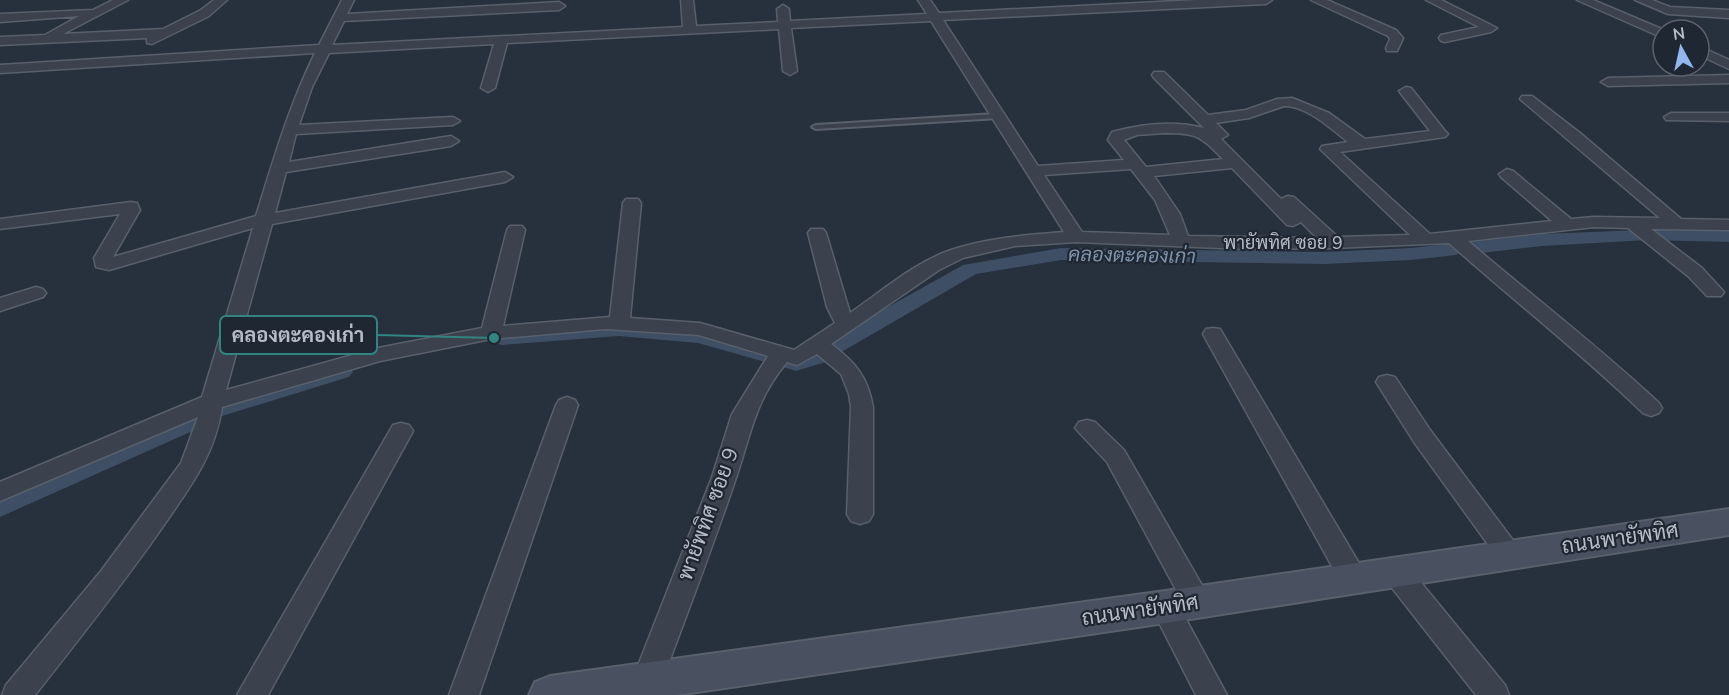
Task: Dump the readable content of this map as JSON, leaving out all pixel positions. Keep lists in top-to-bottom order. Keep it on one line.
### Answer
{"streets":{"street":["พายัพทิศ ซอย 9","ถนนพายัพทิศ"]},"crossings":[["พายัพทิศ ซอย 9","ถนนพายัพทิศ"]],"water":["คลองตะคองเก่า"],"places":["คลองตะคองเก่า"],"north":"top"}
